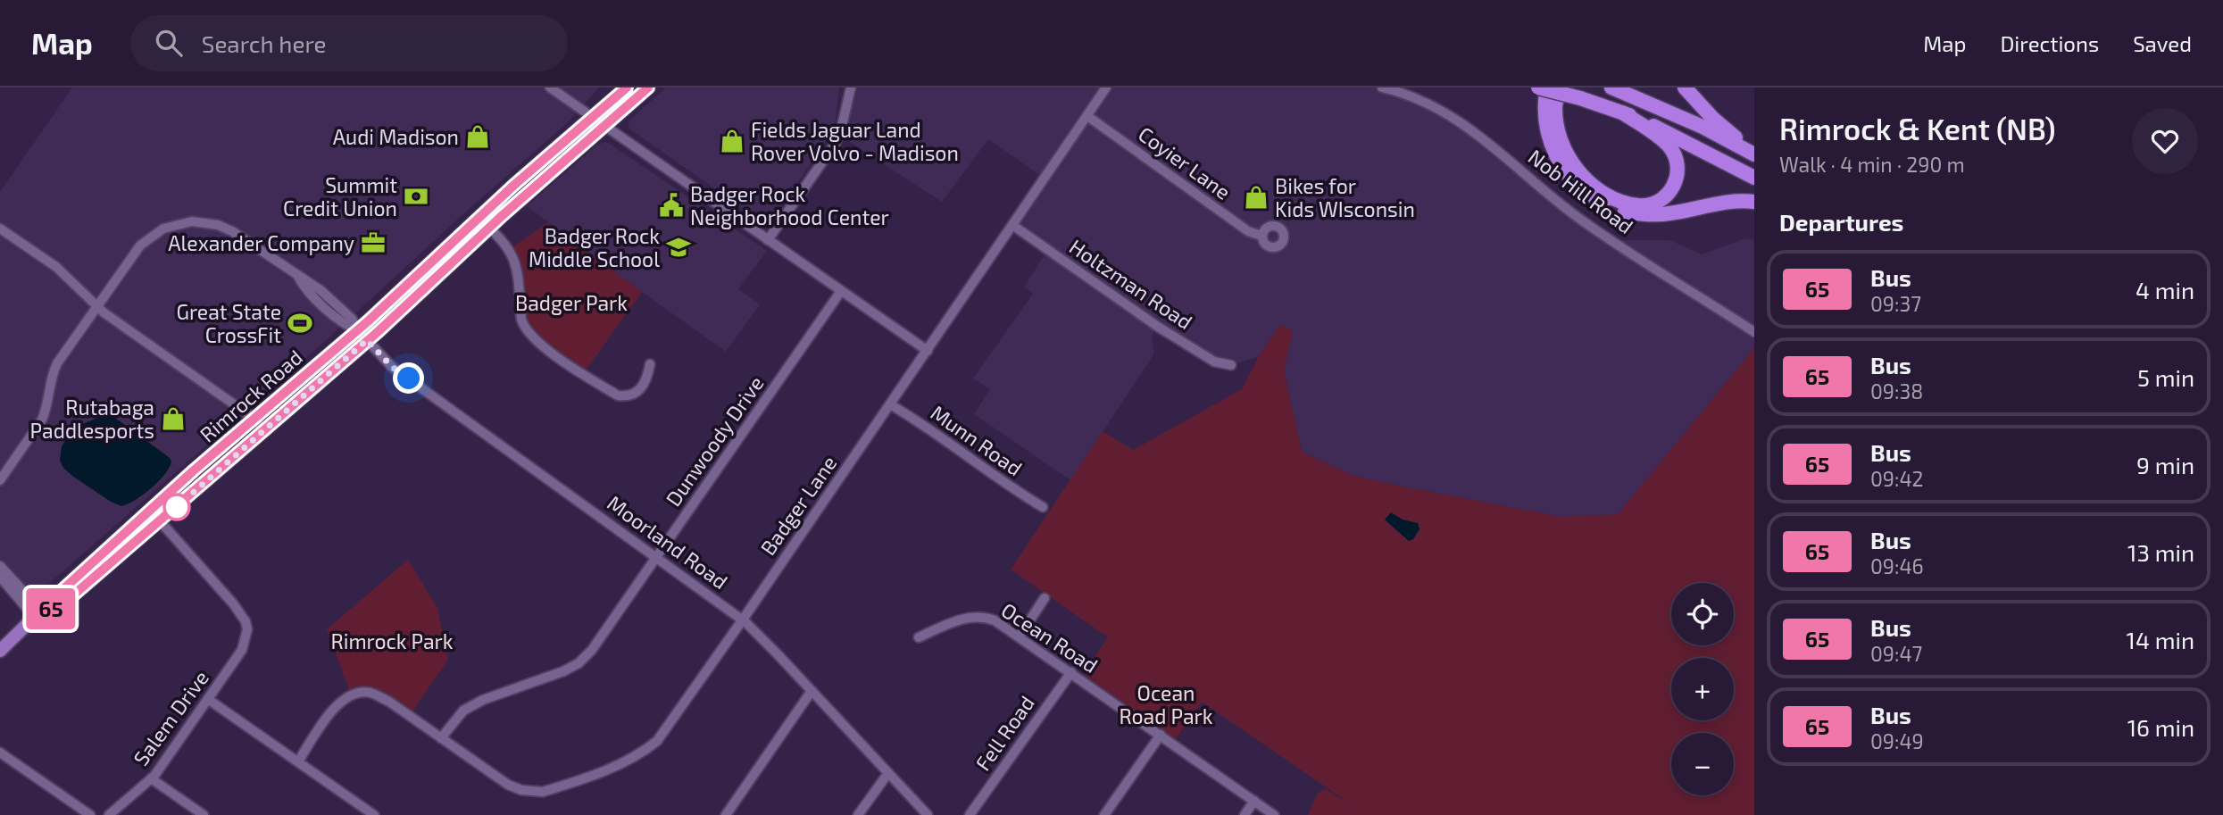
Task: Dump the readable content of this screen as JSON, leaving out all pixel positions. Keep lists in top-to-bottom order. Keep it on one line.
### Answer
{"streets":{"main road":["Rimrock Road"],"street":["Coyier Lane","Nob Hill Road","Holtzman Road","Munn Road","Dunwoody Drive","Badger Lane","Moorland Road","Ocean Road","Salem Drive","Fell Road"]},"crossings":[["Coyier Lane","Badger Lane"],["Holtzman Road","Badger Lane"],["Rimrock Road","Moorland Road"],["Rimrock Road","Salem Drive"],["Munn Road","Badger Lane"],["Dunwoody Drive","Badger Lane"],["Dunwoody Drive","Moorland Road"],["Badger Lane","Moorland Road"],["Ocean Road","Fell Road"]],"parks":["Badger Park","Rimrock Park","Ocean Road Park"],"places":{"shop":["Audi Madison","Fields Jaguar Land Rover Volvo - Madison","Bikes for Kids WIsconsin","Rutabaga Paddlesports"],"bank":["Summit Credit Union"],"public building":["Badger Rock Neighborhood Center"],"office":["Alexander Company"],"school or university":["Badger Rock Middle School"],"sports":["Great State CrossFit"]},"lines":["bus line 65"],"page":{"header":"Map","search":"Search here","nav":["Map","Directions","Saved"],"on_map":"65","heading":[["Rimrock & Kent (NB)","Walk · 4 min · 290 m"],"Departures"],"list":[{"mark":"65","name":"Bus","note":"09:37","value":"4 min"},{"mark":"65","name":"Bus","note":"09:38","value":"5 min"},{"mark":"65","name":"Bus","note":"09:42","value":"9 min"},{"mark":"65","name":"Bus","note":"09:46","value":"13 min"},{"mark":"65","name":"Bus","note":"09:47","value":"14 min"},{"mark":"65","name":"Bus","note":"09:49","value":"16 min"}],"map_buttons":["+","−"]}}
